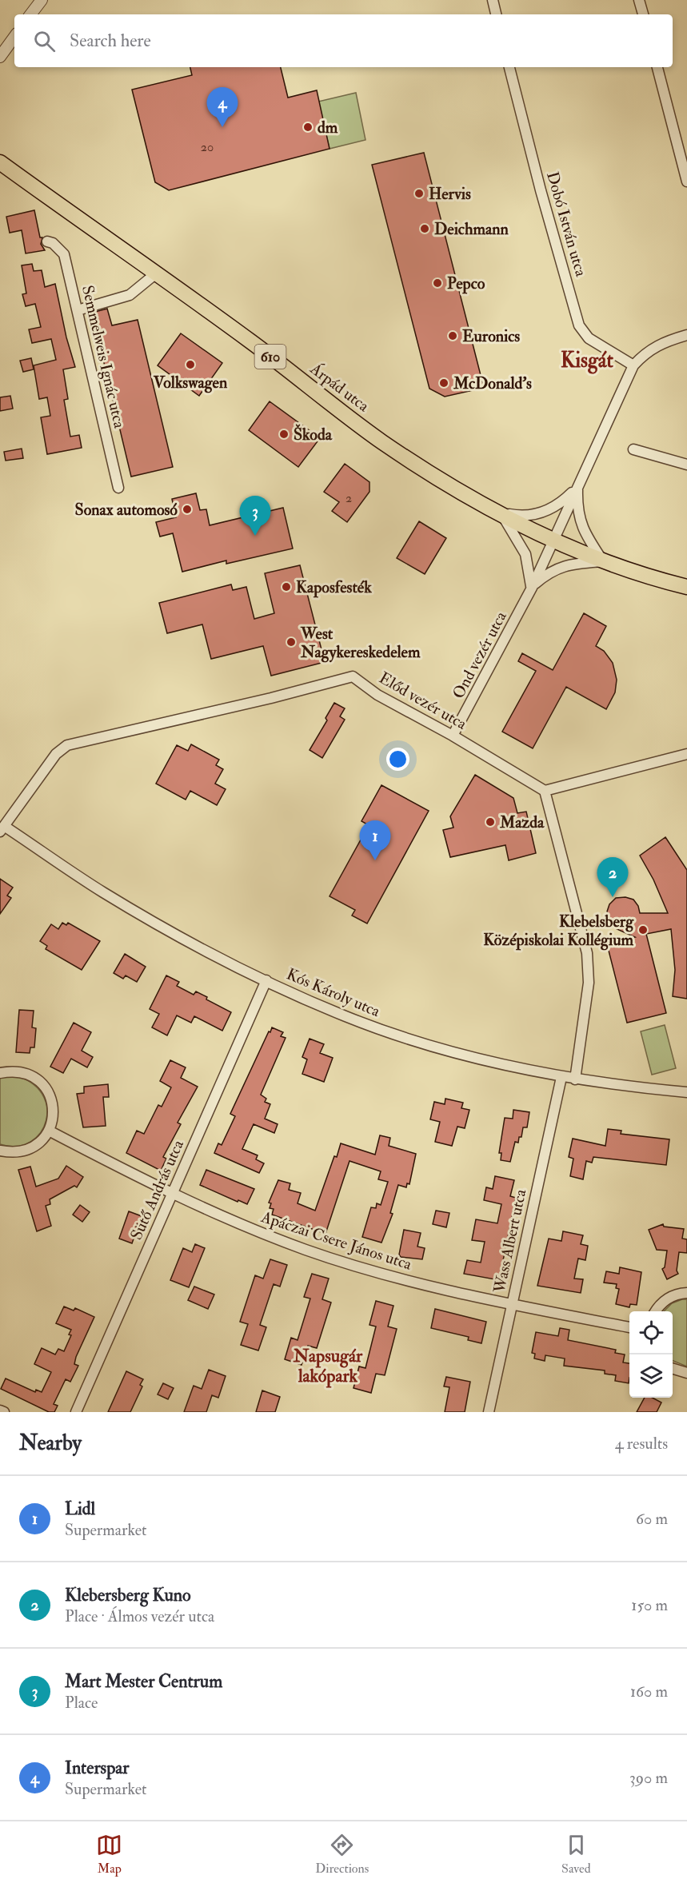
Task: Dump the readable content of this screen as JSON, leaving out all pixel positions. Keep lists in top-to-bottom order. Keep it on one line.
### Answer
{"streets":{"main road":["610","Árpád utca"],"street":["Dobó István utca","Semmelweis Ignác utca","Ond vezér utca","Előd vezér utca","Kós Károly utca","Sütő András utca","Apáczai Csere János utca","Wass Albert utca"]},"crossings":[["Dobó István utca","Ond vezér utca"],["Árpád utca","Ond vezér utca"],["Ond vezér utca","Előd vezér utca"],["Előd vezér utca","Kós Károly utca"],["Kós Károly utca","Sütő András utca"],["Kós Károly utca","Wass Albert utca"],["Sütő András utca","Apáczai Csere János utca"],["Apáczai Csere János utca","Wass Albert utca"]],"districts":["Kisgát","Napsugár lakópark"],"places":["dm","Hervis","Deichmann","Pepco","Euronics","Volkswagen","McDonald's","Škoda","Sonax automosó","Kaposfesték","West Nagykereskedelem","Mazda","Klebelsberg Középiskolai Kollégium"],"house_numbers":["20","2"],"page":{"search":"Search here","pins":["4","3","1","2"],"heading":["Nearby","4 results"],"list":[{"mark":"1","name":"Lidl","note":"Supermarket","value":"60 m"},{"mark":"2","name":"Klebersberg Kuno","note":"Place · Álmos vezér utca","value":"150 m"},{"mark":"3","name":"Mart Mester Centrum","note":"Place","value":"160 m"},{"mark":"4","name":"Interspar","note":"Supermarket","value":"390 m"}],"nav":["Map","Directions","Saved"]}}
